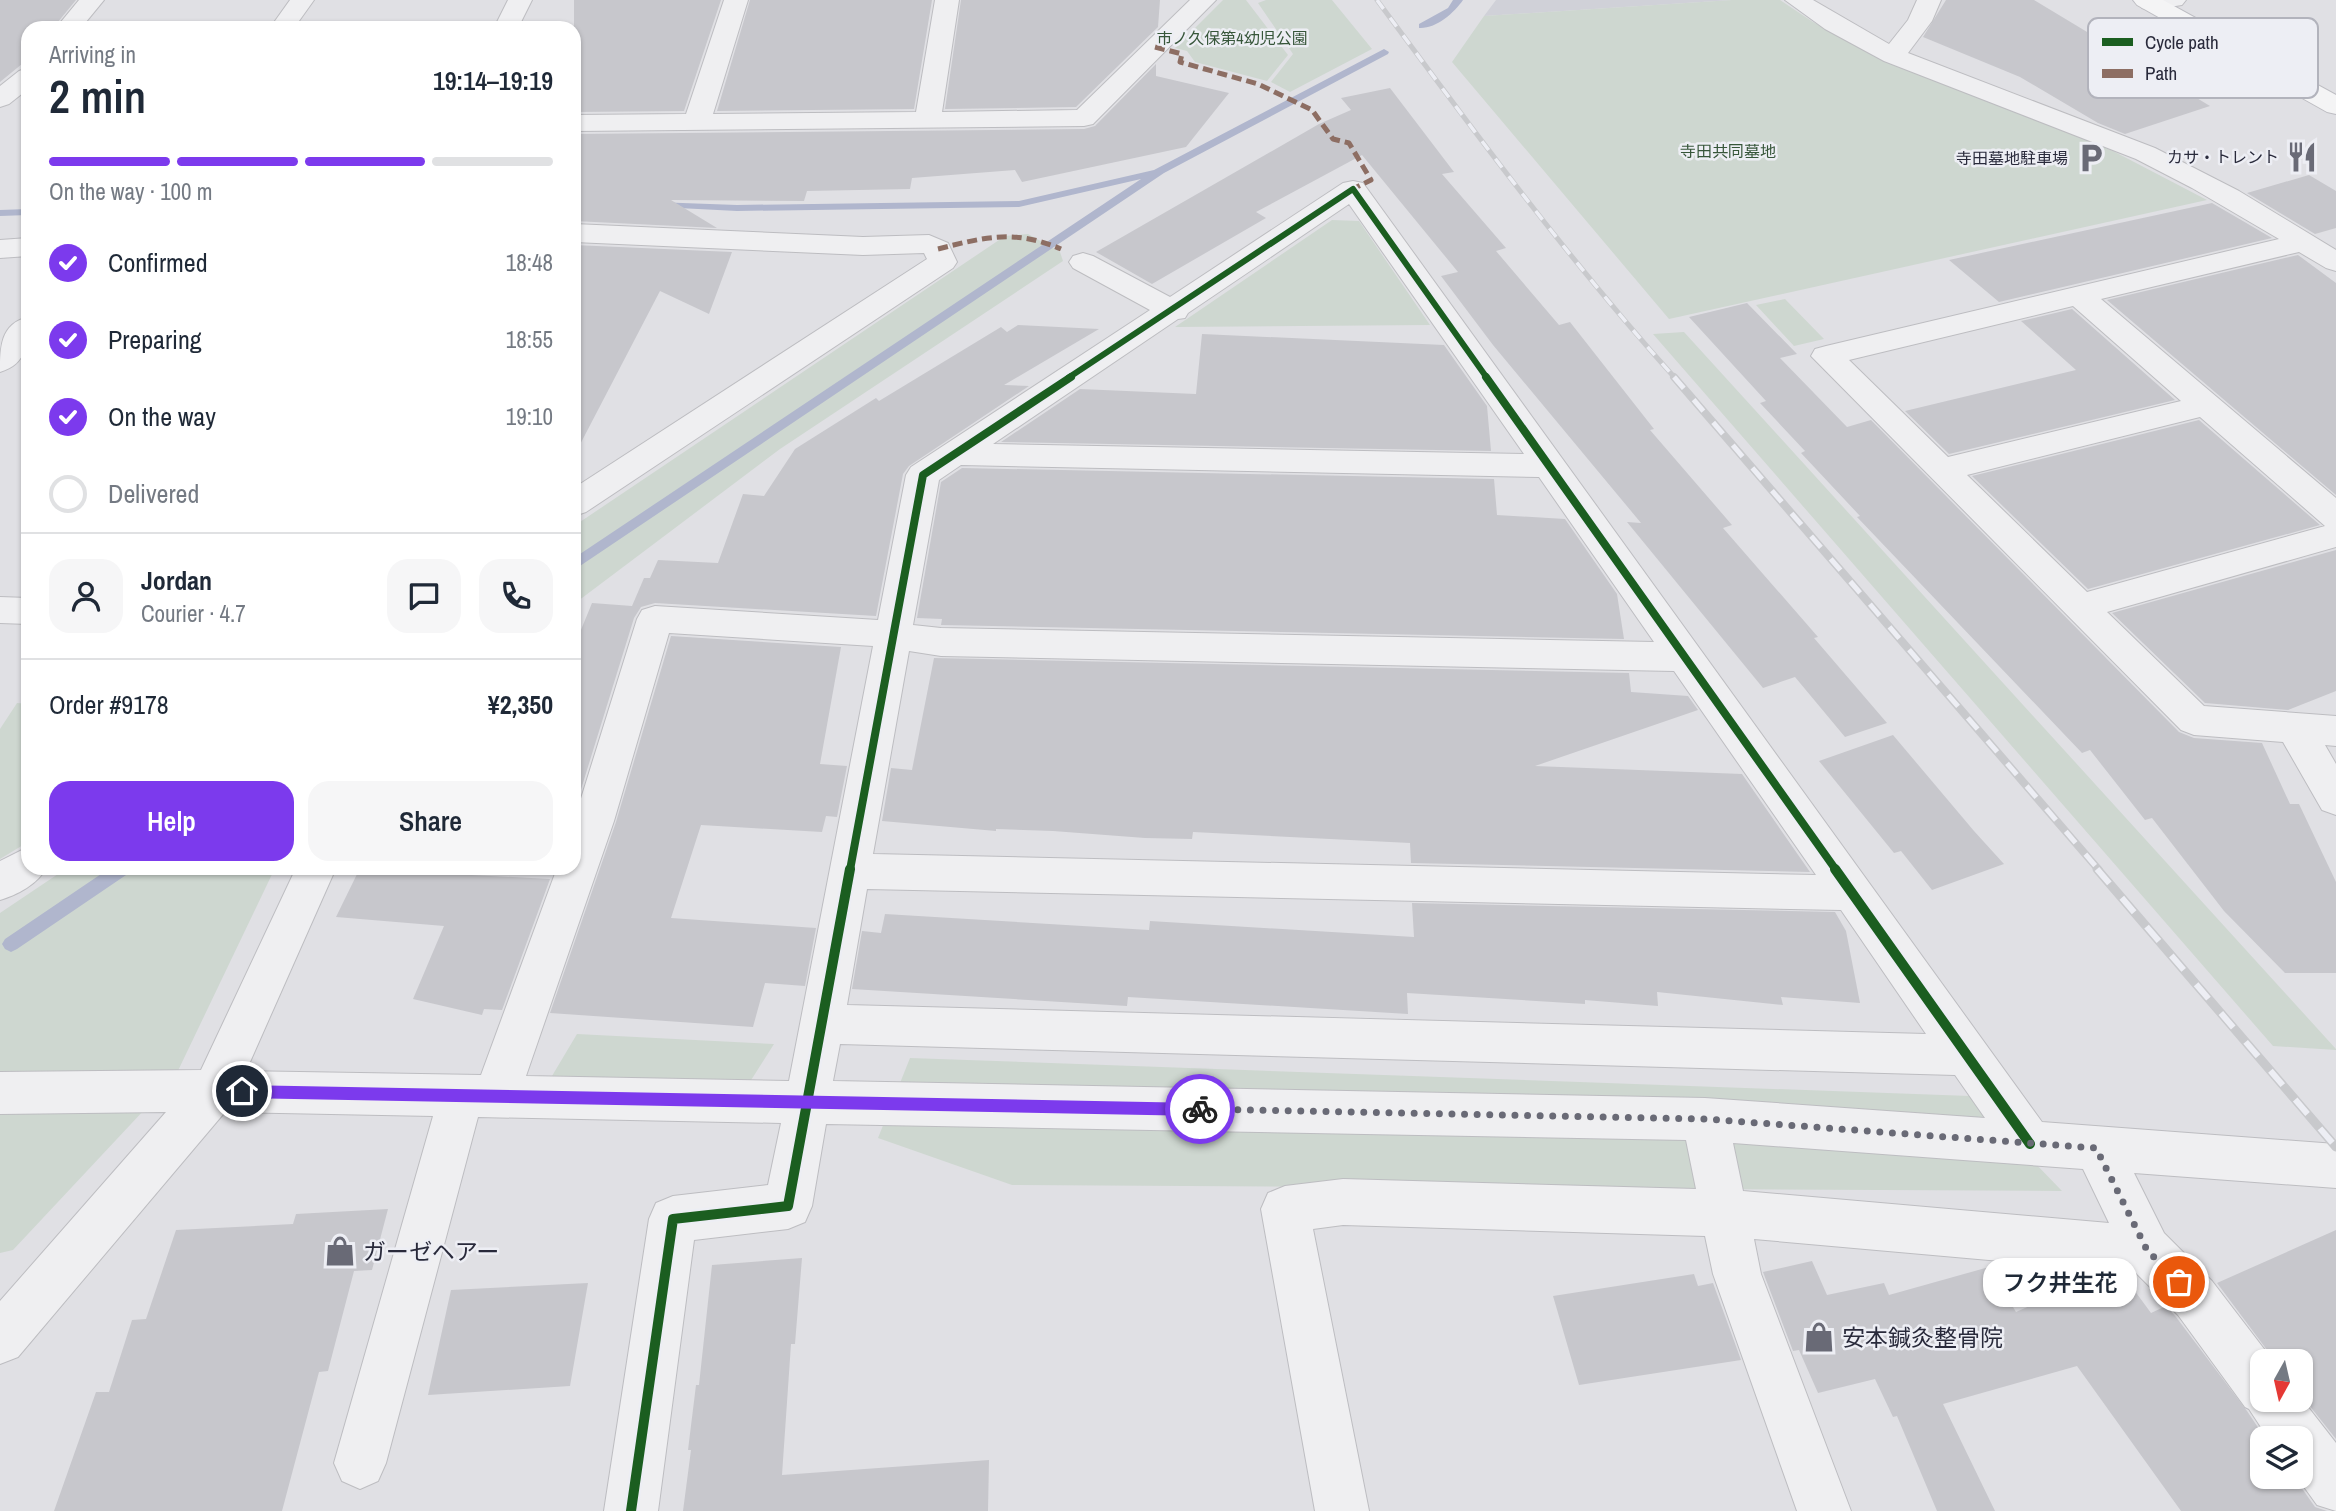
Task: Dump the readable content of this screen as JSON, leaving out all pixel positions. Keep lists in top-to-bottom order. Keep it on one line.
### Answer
{"parks":["市ノ久保第4幼児公園","寺田共同墓地"],"places":{"restaurant":["カサ・トレント"],"parking":["寺田墓地駐車場"],"shop":["ガーゼヘアー","安本鍼灸整骨院"],"other":["フク井生花"]},"legend":["Cycle path","Path"],"north":"bottom","page":{"heading":["2 min","Arriving in","19:14–19:19"],"panel":["Jordan","Courier · 4.7","Order #9178","¥2,350"],"bar":"On the way · 100 m","list":[["Confirmed","18:48"],["Preparing","18:55"],["On the way","19:10"],"Delivered"],"buttons":["Help","Share"],"bubble":"フク井生花"}}
